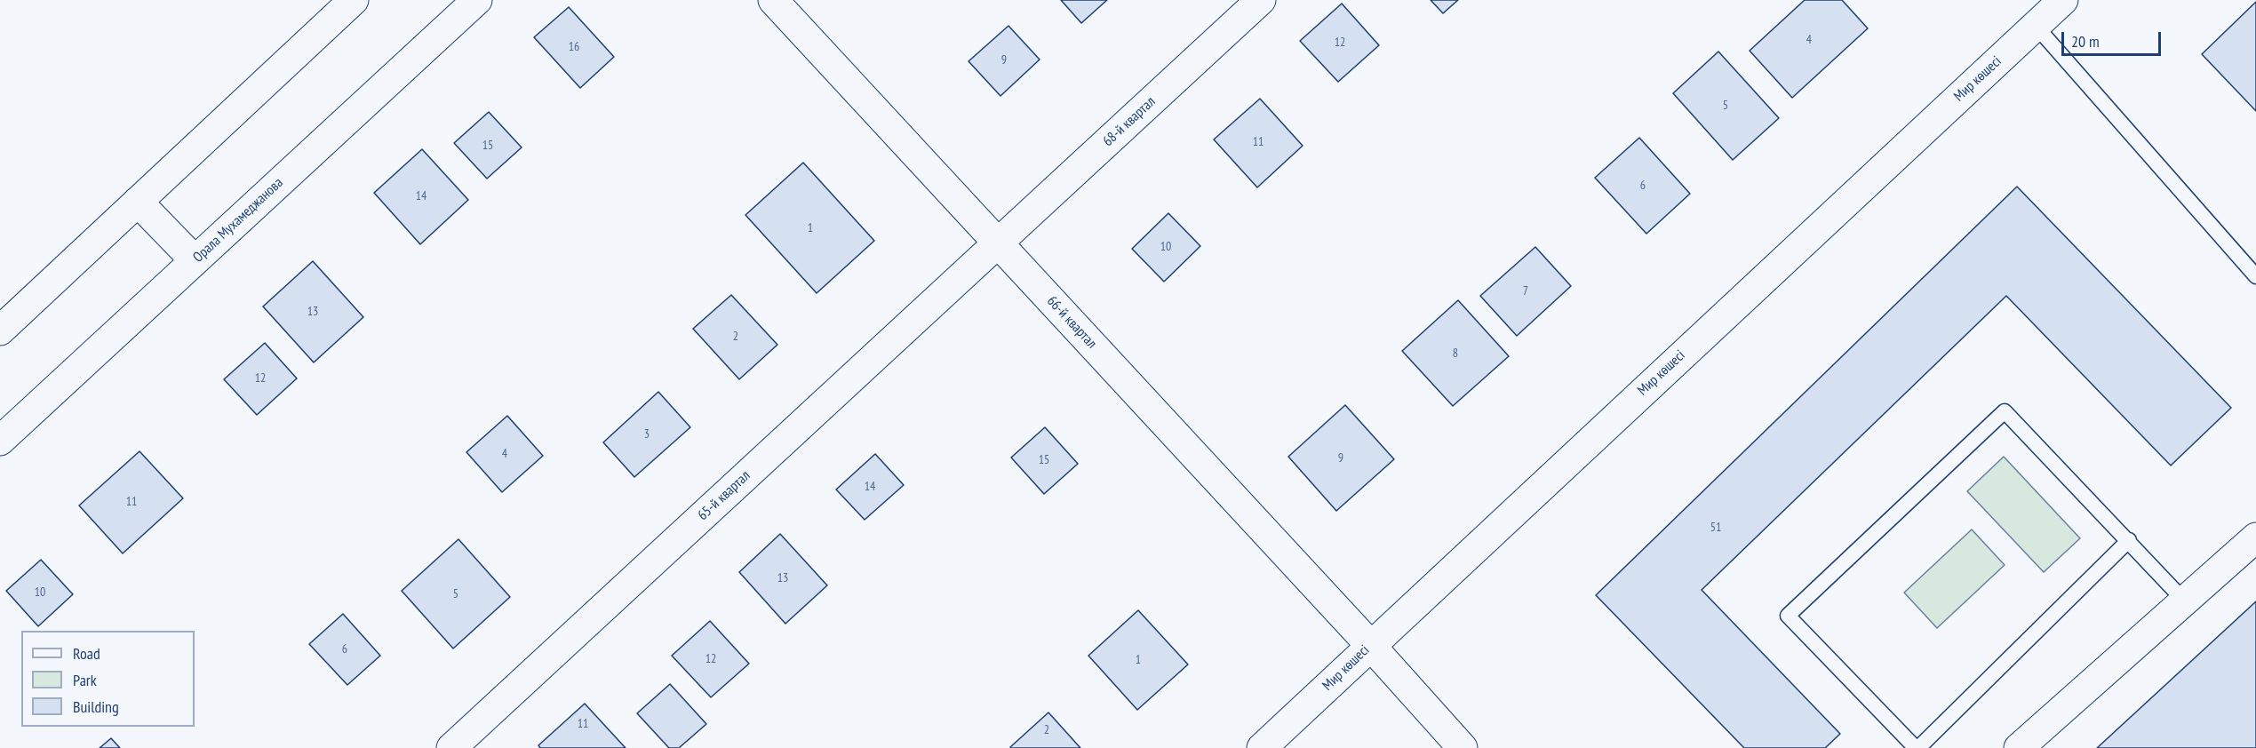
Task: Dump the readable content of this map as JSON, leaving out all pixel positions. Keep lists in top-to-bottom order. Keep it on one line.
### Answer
{"streets":{"street":["Мир көшесі","68-й квартал","Орала Мухамеджанова","66-й квартал","65-й квартал"]},"crossings":[["Мир көшесі","66-й квартал"],["68-й квартал","66-й квартал"],["68-й квартал","65-й квартал"],["66-й квартал","65-й квартал"]],"house_numbers":["4","12","16","9","5","11","15","6","14","1","10","7","13","2","8","12","3","4","9","15","14","11","51","13","10","5","6","12","1","11","2"],"legend":["Road","Park","Building"],"scale_bar":"20 m"}
